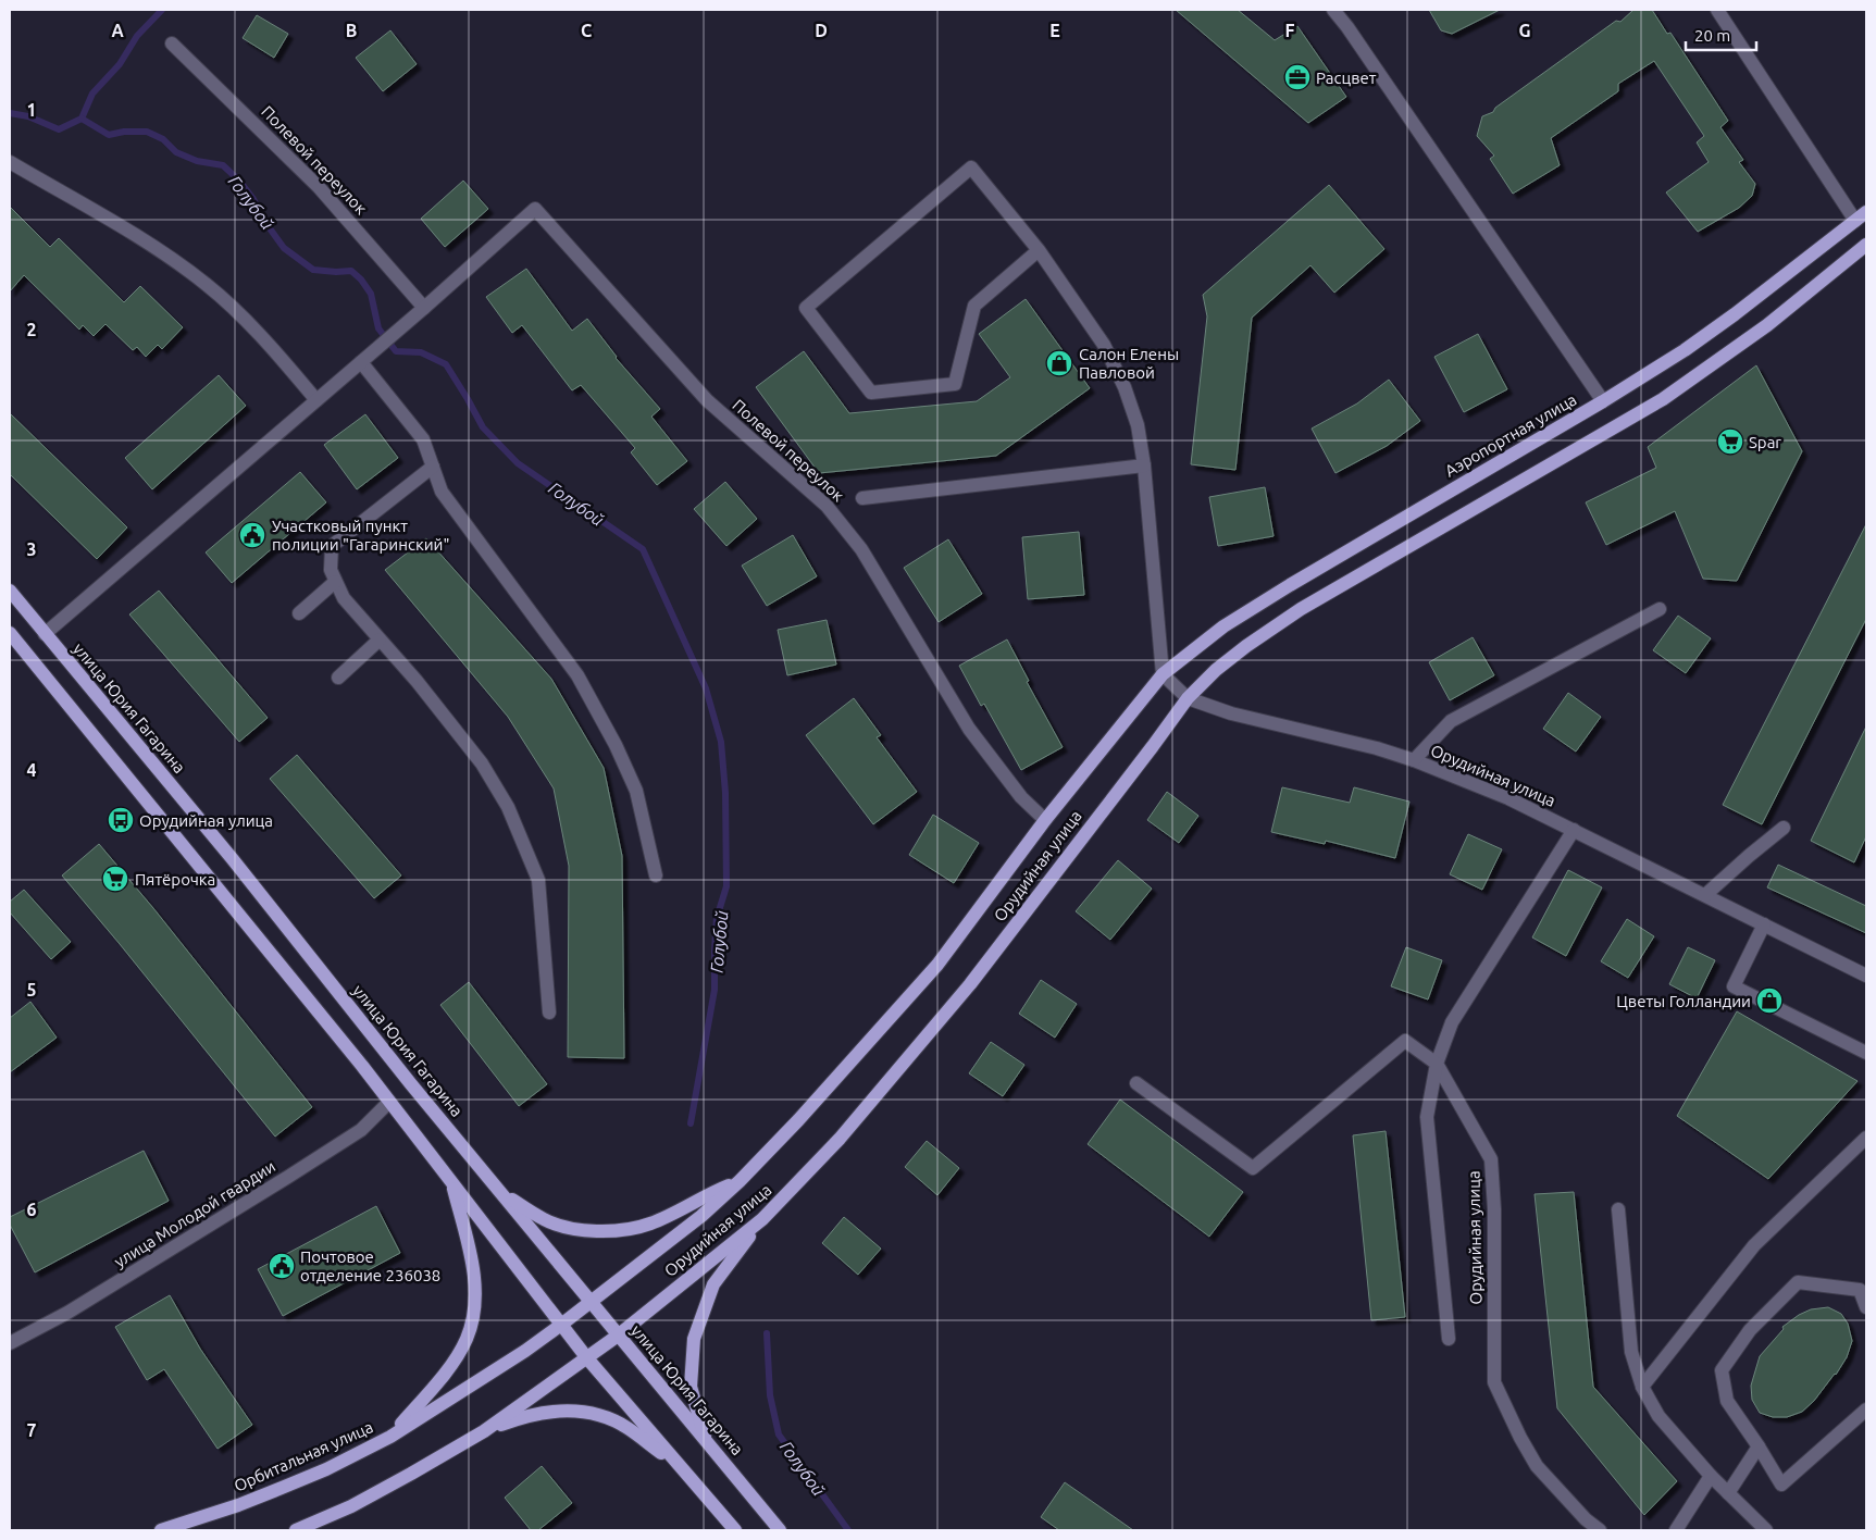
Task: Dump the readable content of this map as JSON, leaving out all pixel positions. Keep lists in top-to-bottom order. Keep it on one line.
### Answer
{"streets":{"main road":["Аэропортная улица","улица Юрия Гагарина","Орудийная улица","Орбитальная улица"],"street":["Полевой переулок","улица Молодой гвардии"]},"crossings":[["Полевой переулок","Орудийная улица"],["Аэропортная улица","Орудийная улица"],["улица Юрия Гагарина","Орудийная улица"],["Орудийная улица","Орбитальная улица"]],"water":["Голубой"],"places":{"office":["Расцвет"],"shop":["Салон Елены Павловой","Цветы Голландии"],"supermarket":["Spar","Пятёрочка"],"public building":["Участковый пункт полиции \"Гагаринский\"","Почтовое отделение 236038"],"bus stop":["Орудийная улица"]},"scale_bar":"20 m","grid":{"columns":["A","B","C","D","E","F","G"],"rows":["1","2","3","4","5","6","7"]}}
